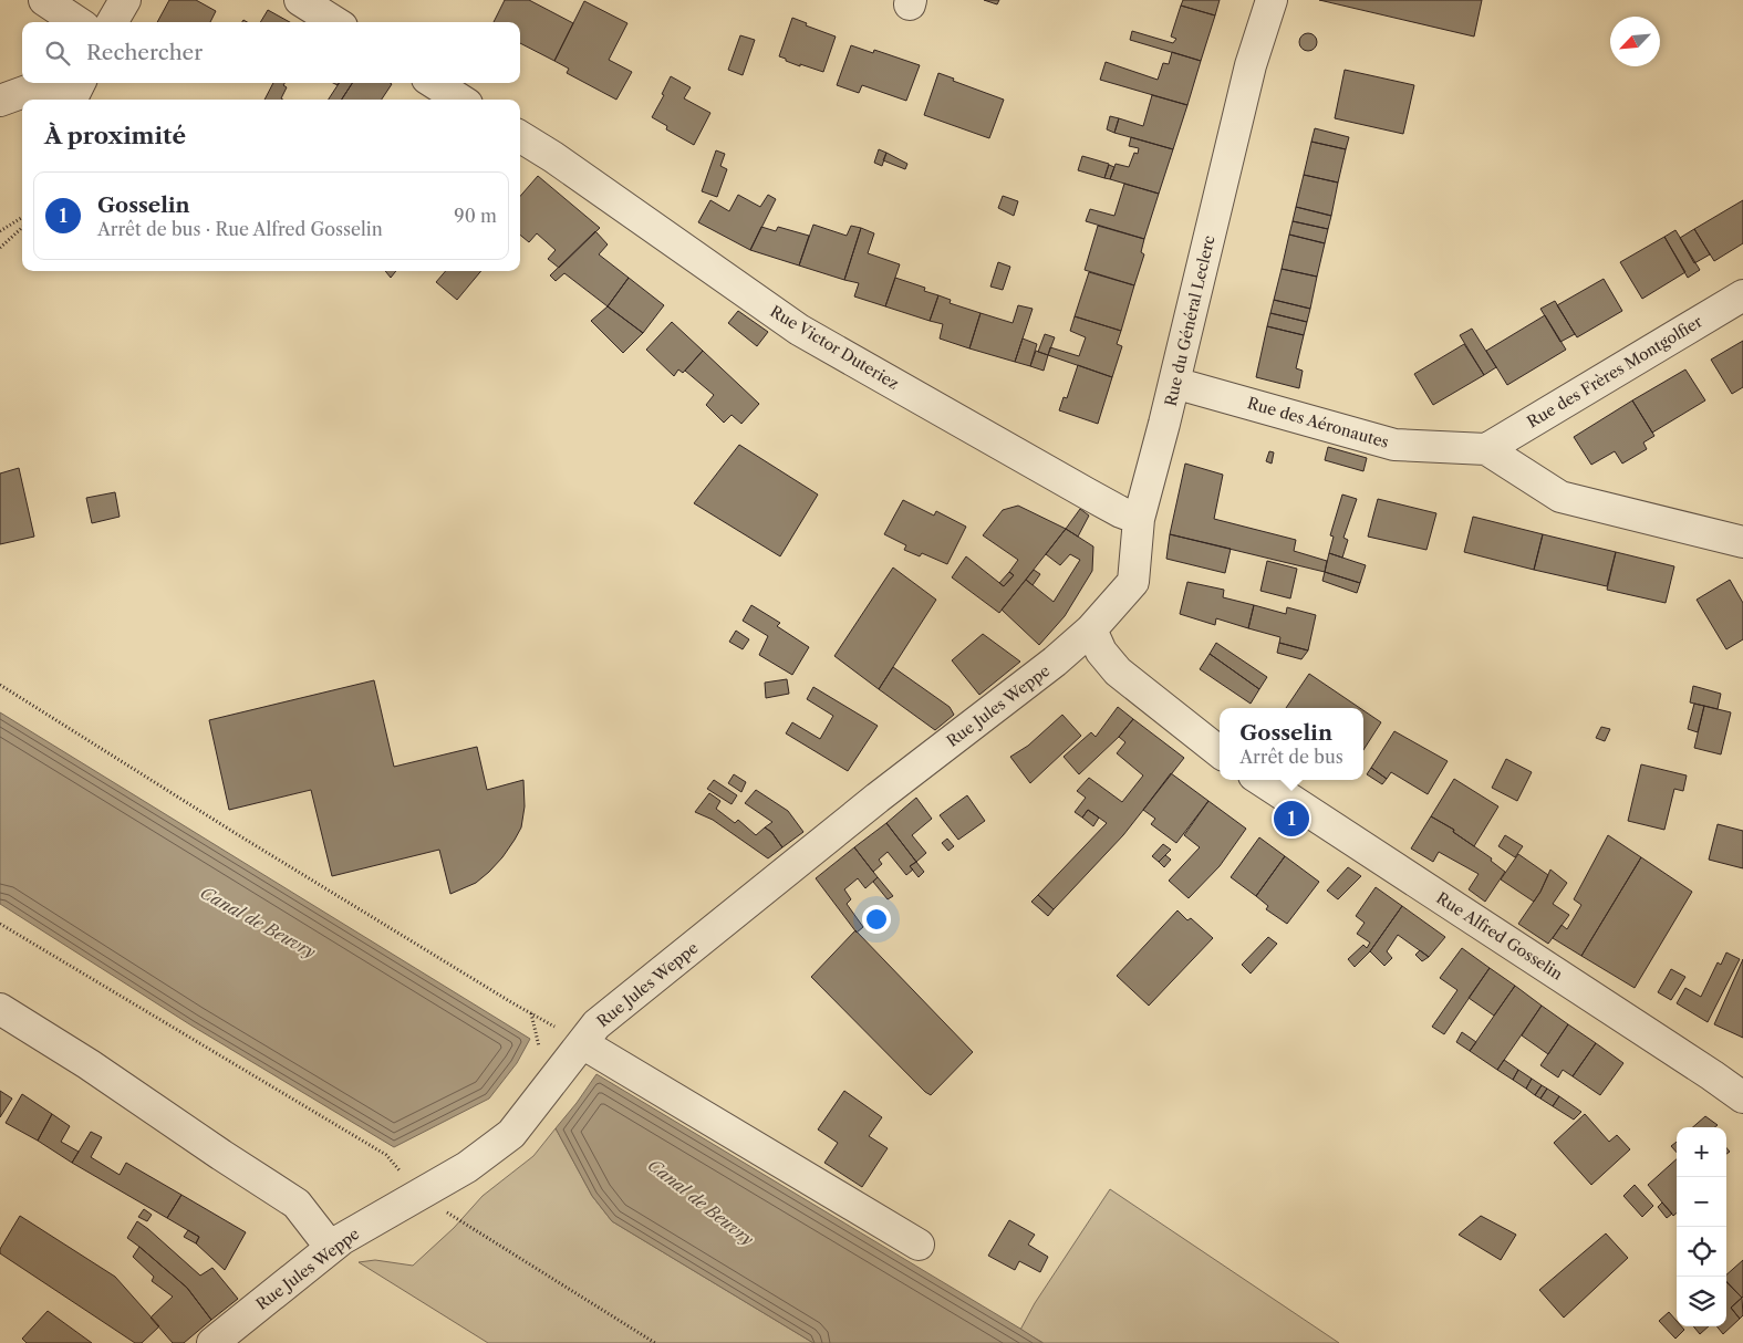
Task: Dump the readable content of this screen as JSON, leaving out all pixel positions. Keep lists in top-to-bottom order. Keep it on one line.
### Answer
{"streets":{"street":["Rue du Général Leclerc","Rue Victor Duteriez","Rue des Frères Montgolfier","Rue des Aéronautes","Rue Jules Weppe","Rue Alfred Gosselin"]},"crossings":[["Rue du Général Leclerc","Rue Victor Duteriez"],["Rue du Général Leclerc","Rue des Aéronautes"],["Rue du Général Leclerc","Rue Jules Weppe"],["Rue des Frères Montgolfier","Rue des Aéronautes"]],"water":["Canal de Beuvry"],"north":"bottom left","page":{"search":"Rechercher","heading":"À proximité","list":[{"mark":"1","name":"Gosselin","note":"Arrêt de bus · Rue Alfred Gosselin","value":"90 m"}],"popup":["Gosselin","Arrêt de bus"],"pins":"1","map_buttons":["+","−"]}}
